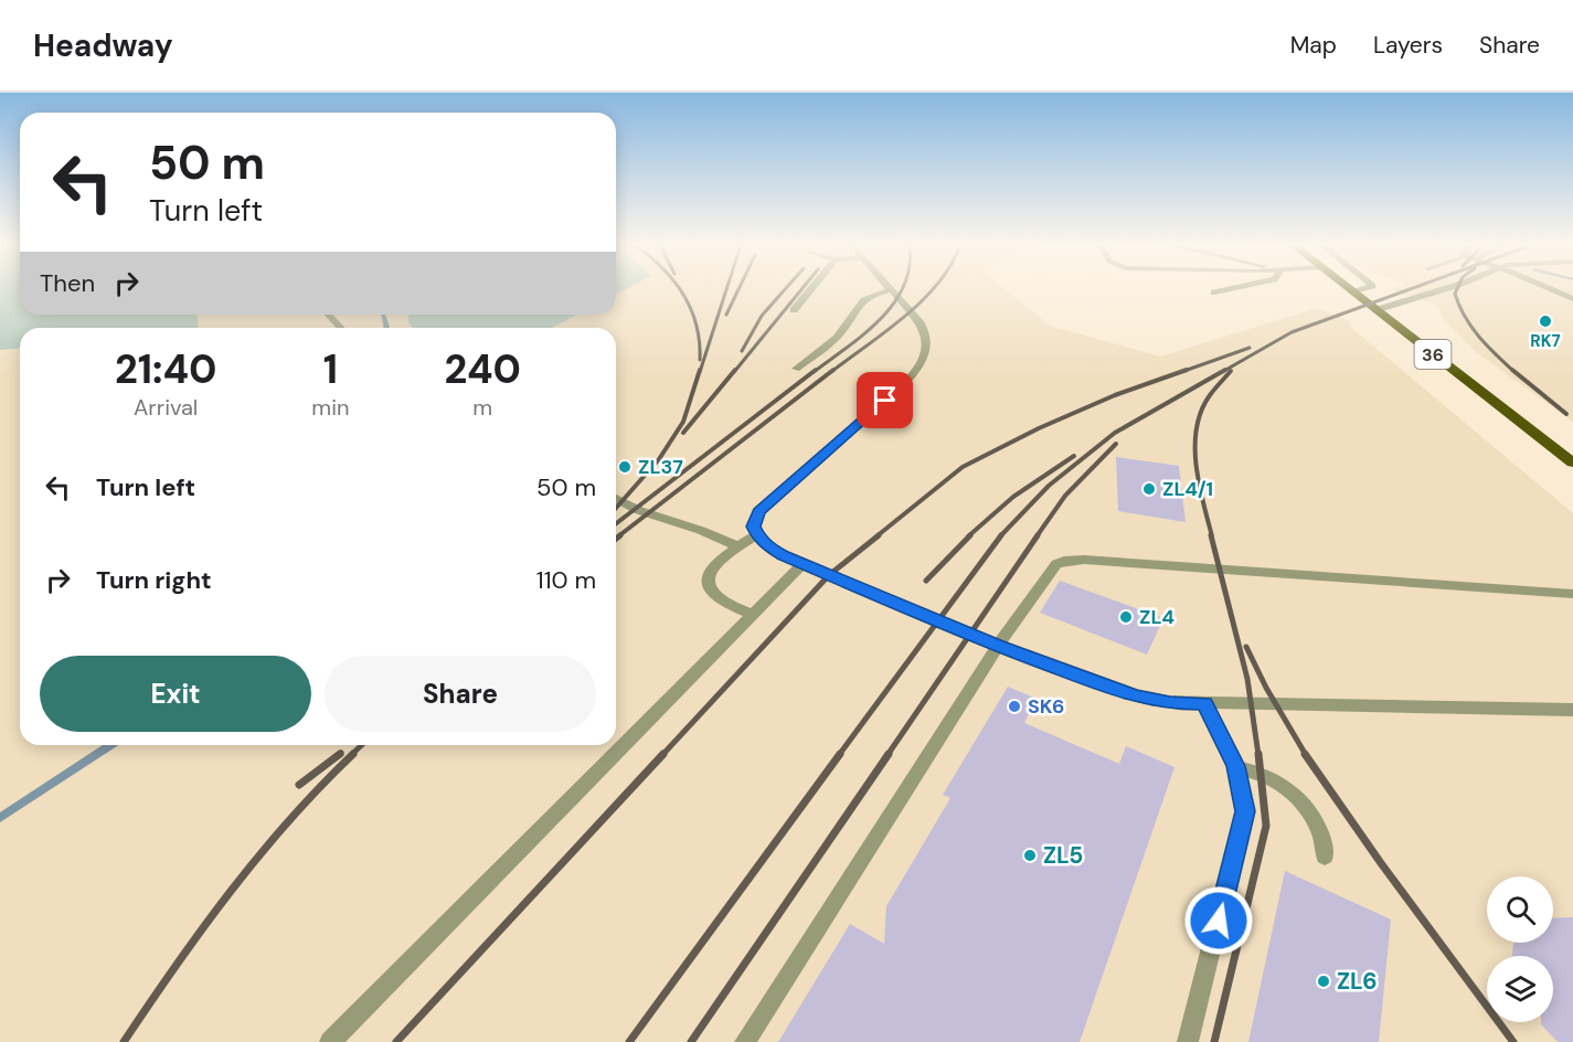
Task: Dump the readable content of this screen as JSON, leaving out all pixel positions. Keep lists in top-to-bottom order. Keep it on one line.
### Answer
{"streets":{"main road":["36"]},"places":["RK7","ZL37","ZL4/1","ZL4","SK6","ZL5","ZL6"],"page":{"header":"Headway","nav":["Map","Layers","Share"],"turn":["50 m","Turn left"],"then":"Then","eta":["21:40","Arrival","1","min","240","m"],"list":[{"name":"Turn left","value":"50 m"},{"name":"Turn right","value":"110 m"}],"buttons":["Exit","Share"]}}
